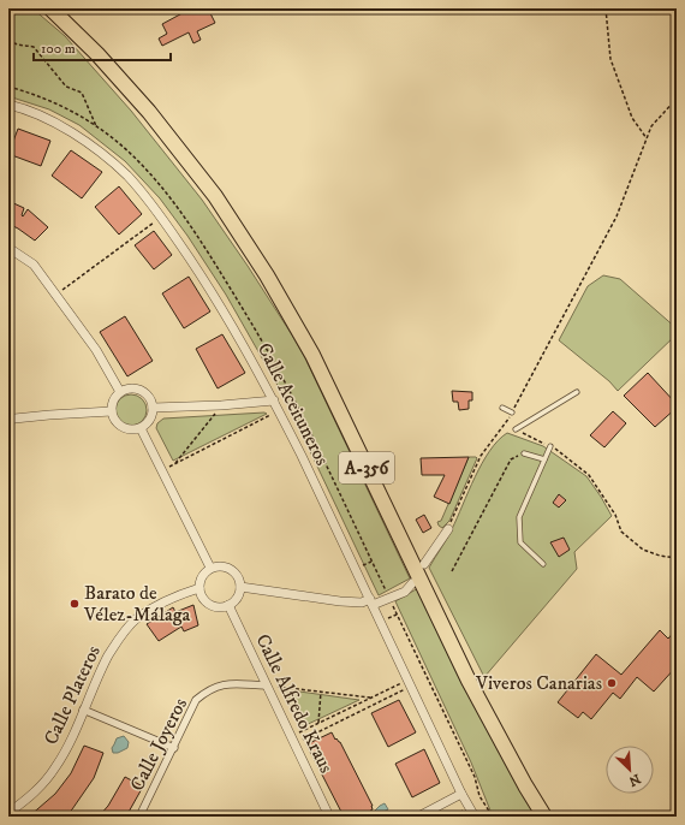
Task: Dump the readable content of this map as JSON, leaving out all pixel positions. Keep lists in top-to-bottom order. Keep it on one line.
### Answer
{"streets":{"main road":["A-356"],"street":["Calle Aceituneros","Calle Plateros","Calle Alfredo Kraus","Calle Joyeros"]},"crossings":[["Calle Plateros","Calle Alfredo Kraus"],["Calle Alfredo Kraus","Calle Joyeros"]],"places":["Barato de Vélez-Málaga","Viveros Canarias"],"scale_bar":"100 m","north":"bottom right"}
